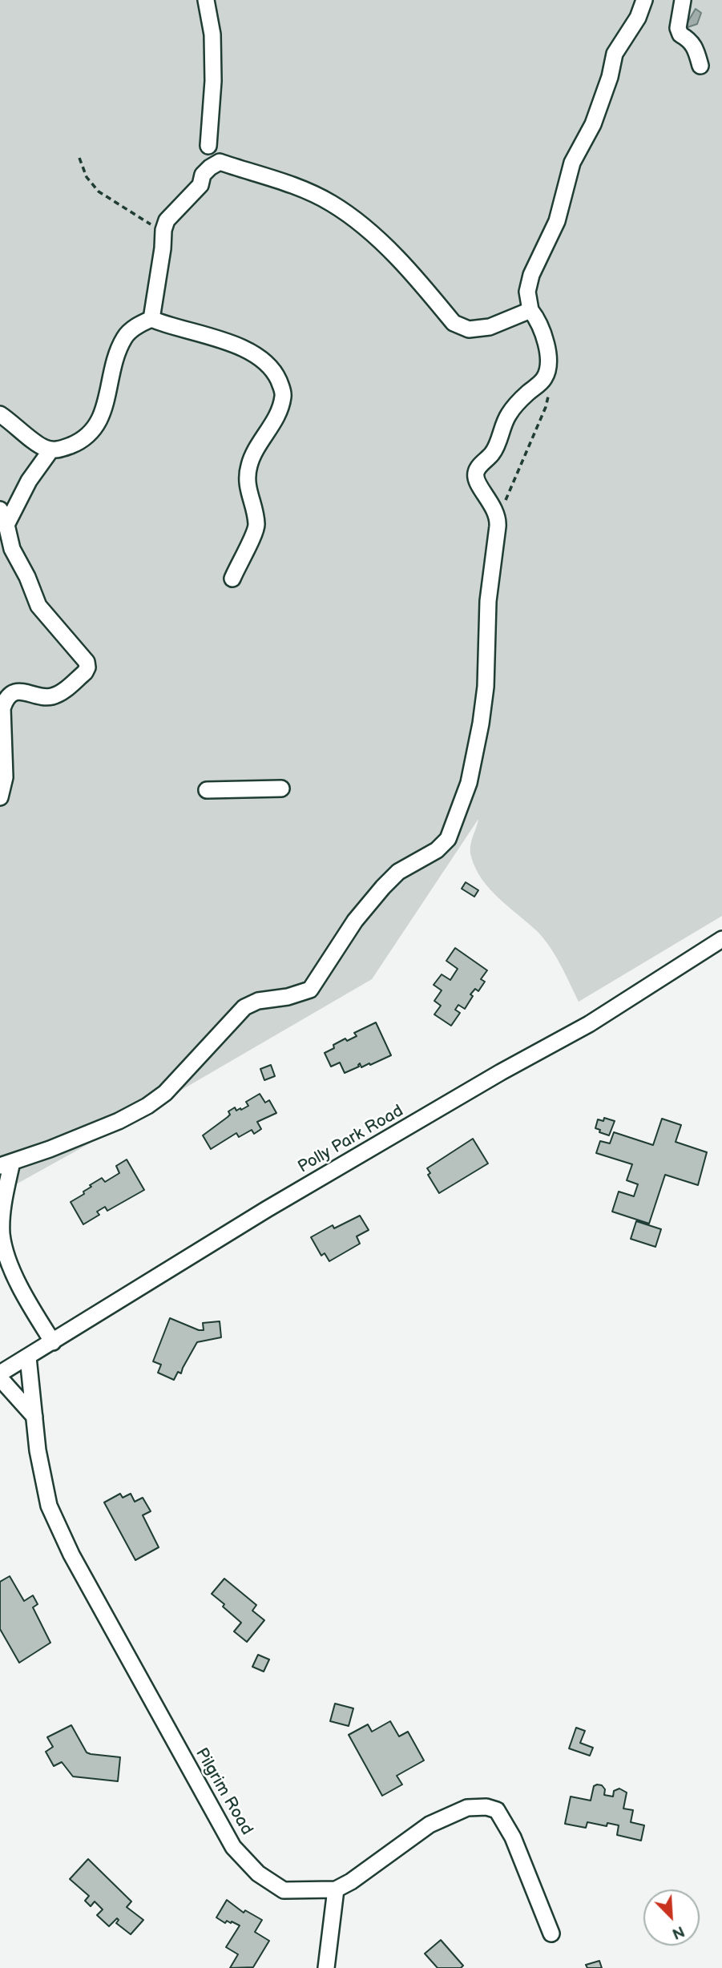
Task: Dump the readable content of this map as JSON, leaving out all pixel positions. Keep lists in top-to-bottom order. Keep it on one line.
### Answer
{"streets":{"street":["Polly Park Road","Pilgrim Road"]},"crossings":[["Polly Park Road","Pilgrim Road"]],"north":"bottom right"}
